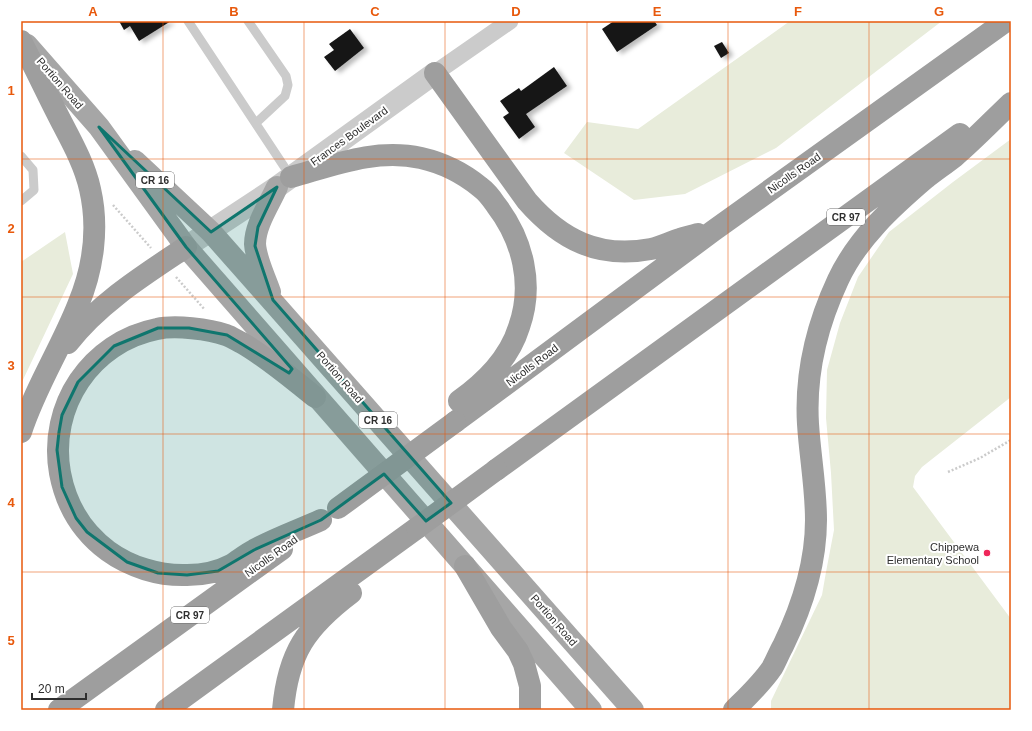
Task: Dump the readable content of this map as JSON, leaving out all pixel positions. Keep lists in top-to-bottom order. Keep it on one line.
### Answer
{"streets":{"highway":["Nicolls Road","CR 97"],"main road":["Portion Road","CR 16"],"street":["Frances Boulevard"]},"crossings":[["Portion Road","Frances Boulevard"]],"places":["Chippewa Elementary School"],"scale_bar":"20 m","grid":{"columns":["A","B","C","D","E","F","G"],"rows":["1","2","3","4","5"]}}
